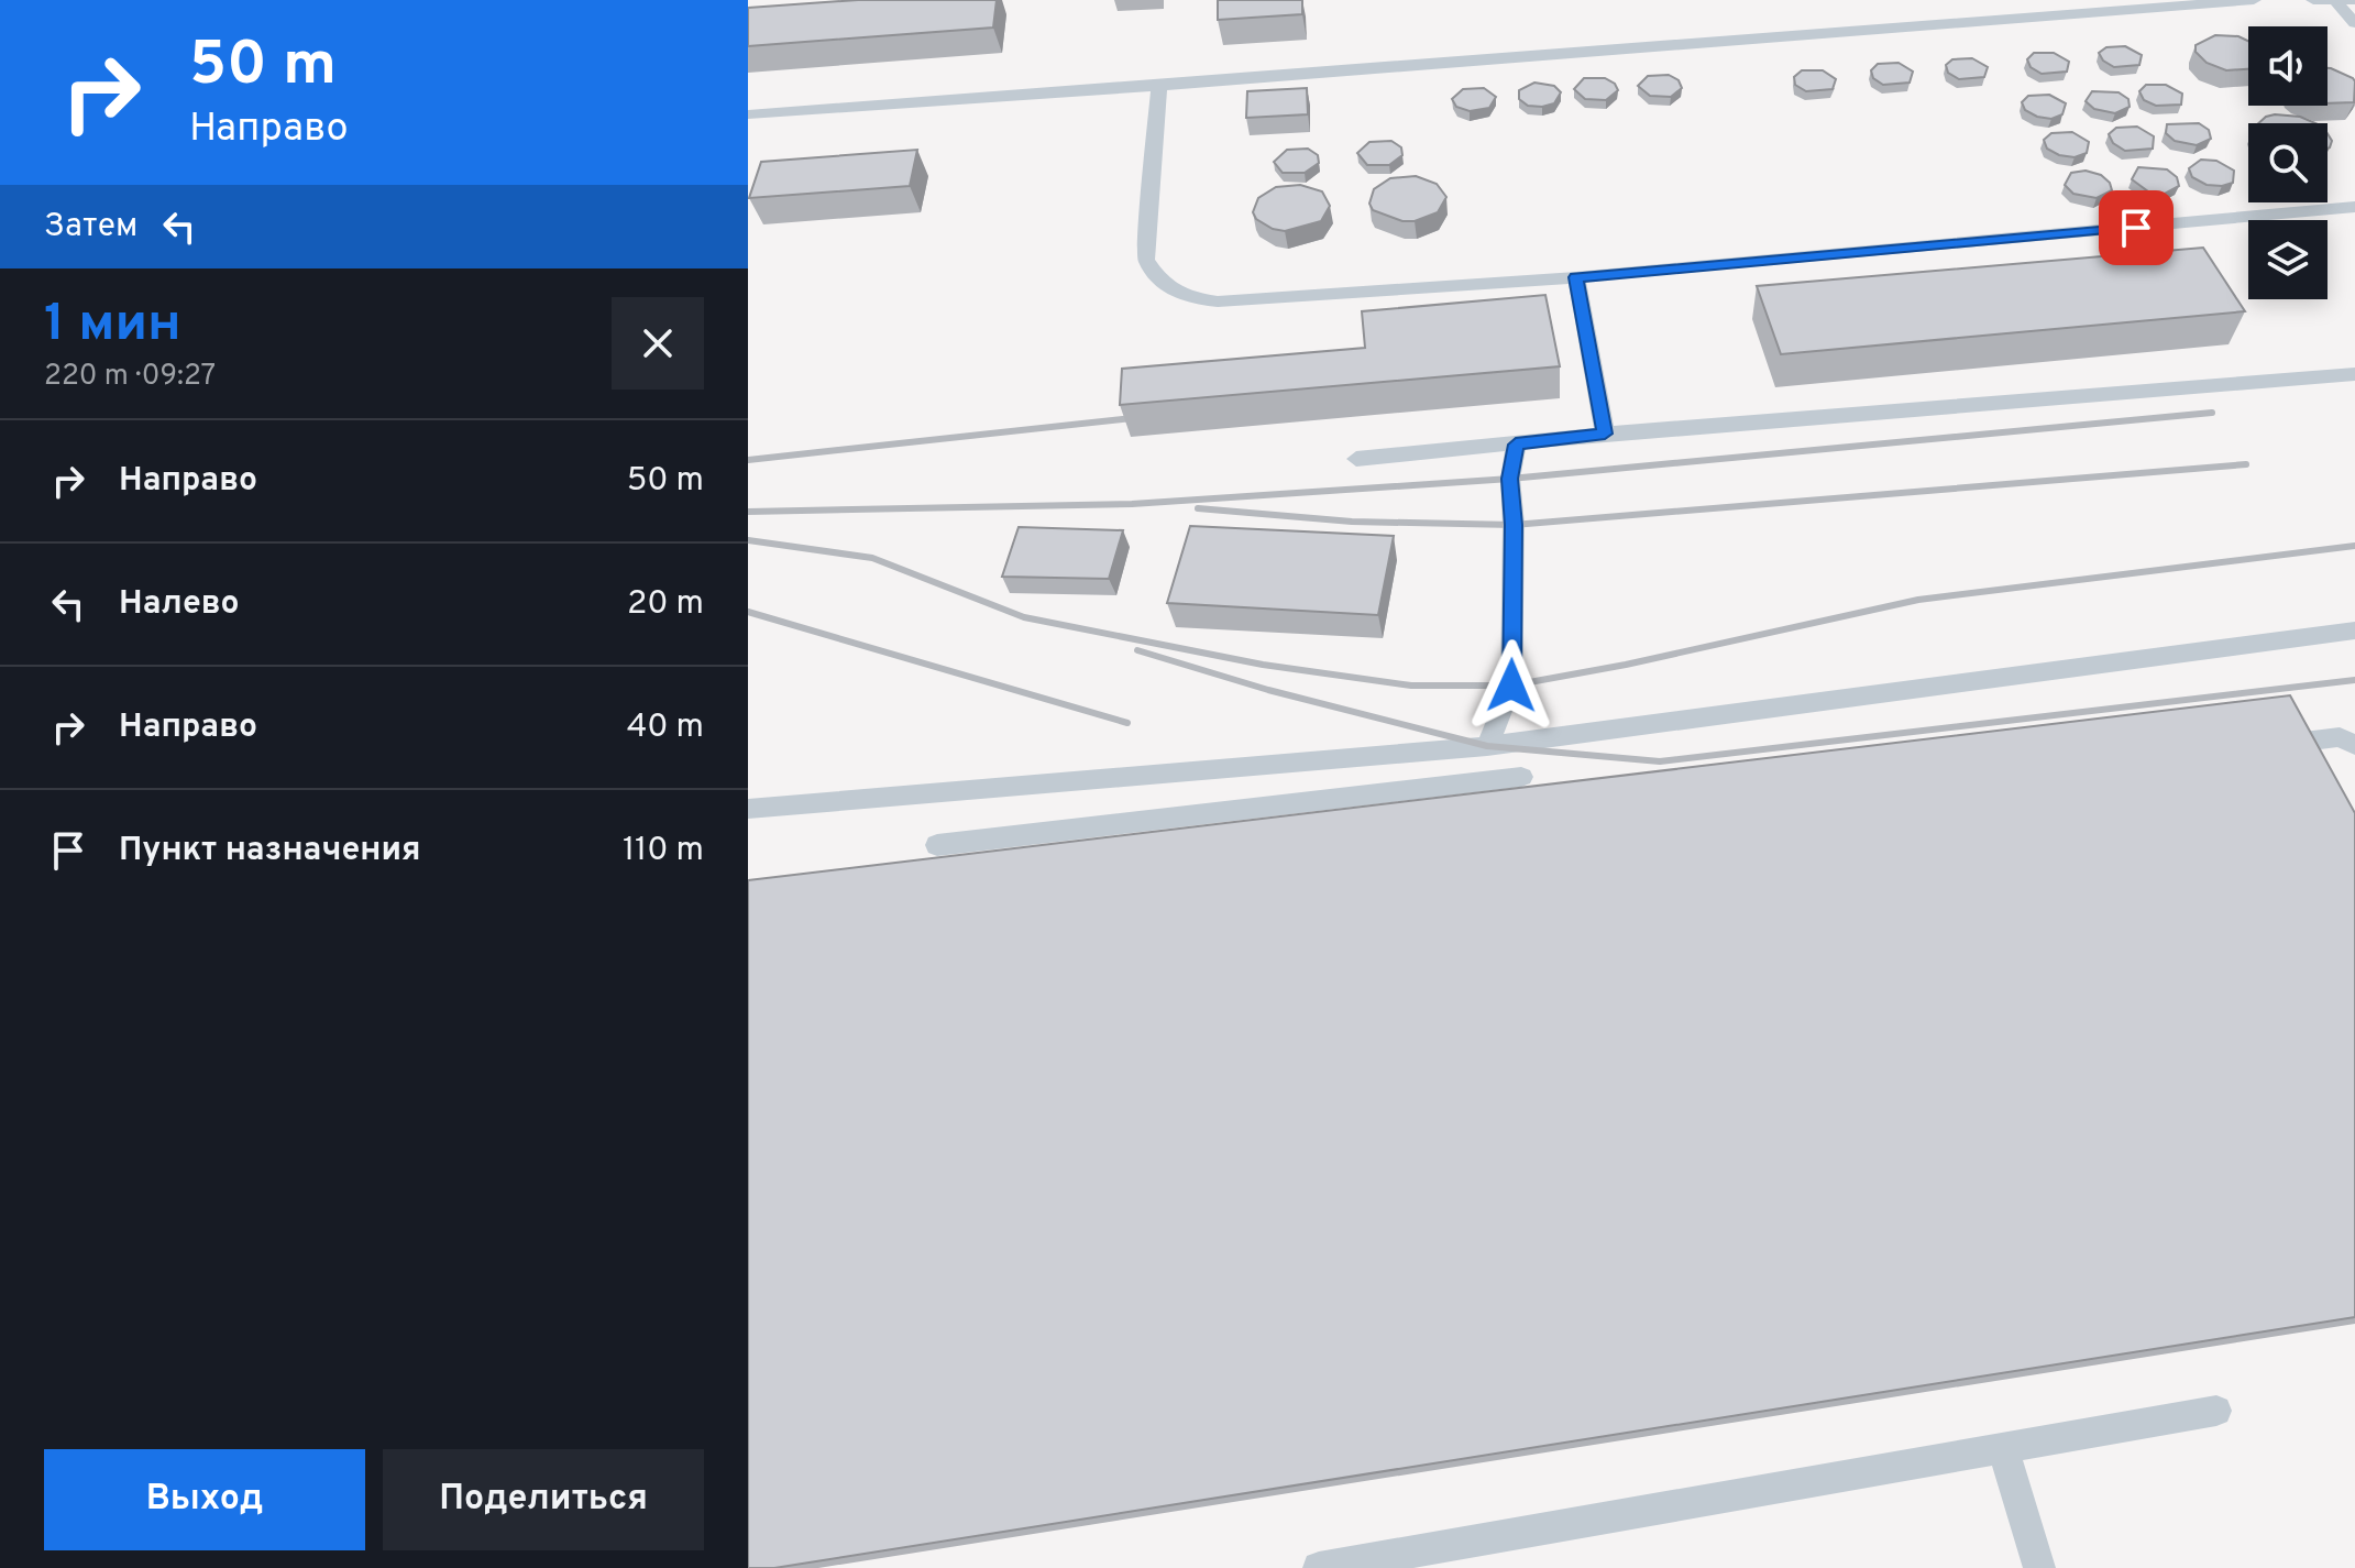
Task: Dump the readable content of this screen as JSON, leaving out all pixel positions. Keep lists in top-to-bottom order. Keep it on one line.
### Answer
{"page":{"turn":["50 m","Направо"],"then":"Затем","heading":["1 мин","220 m · 09:27"],"list":[{"name":"Направо","value":"50 m"},{"name":"Налево","value":"20 m"},{"name":"Направо","value":"40 m"},{"name":"Пункт назначения","value":"110 m"}],"buttons":["Выход","Поделиться"]}}
